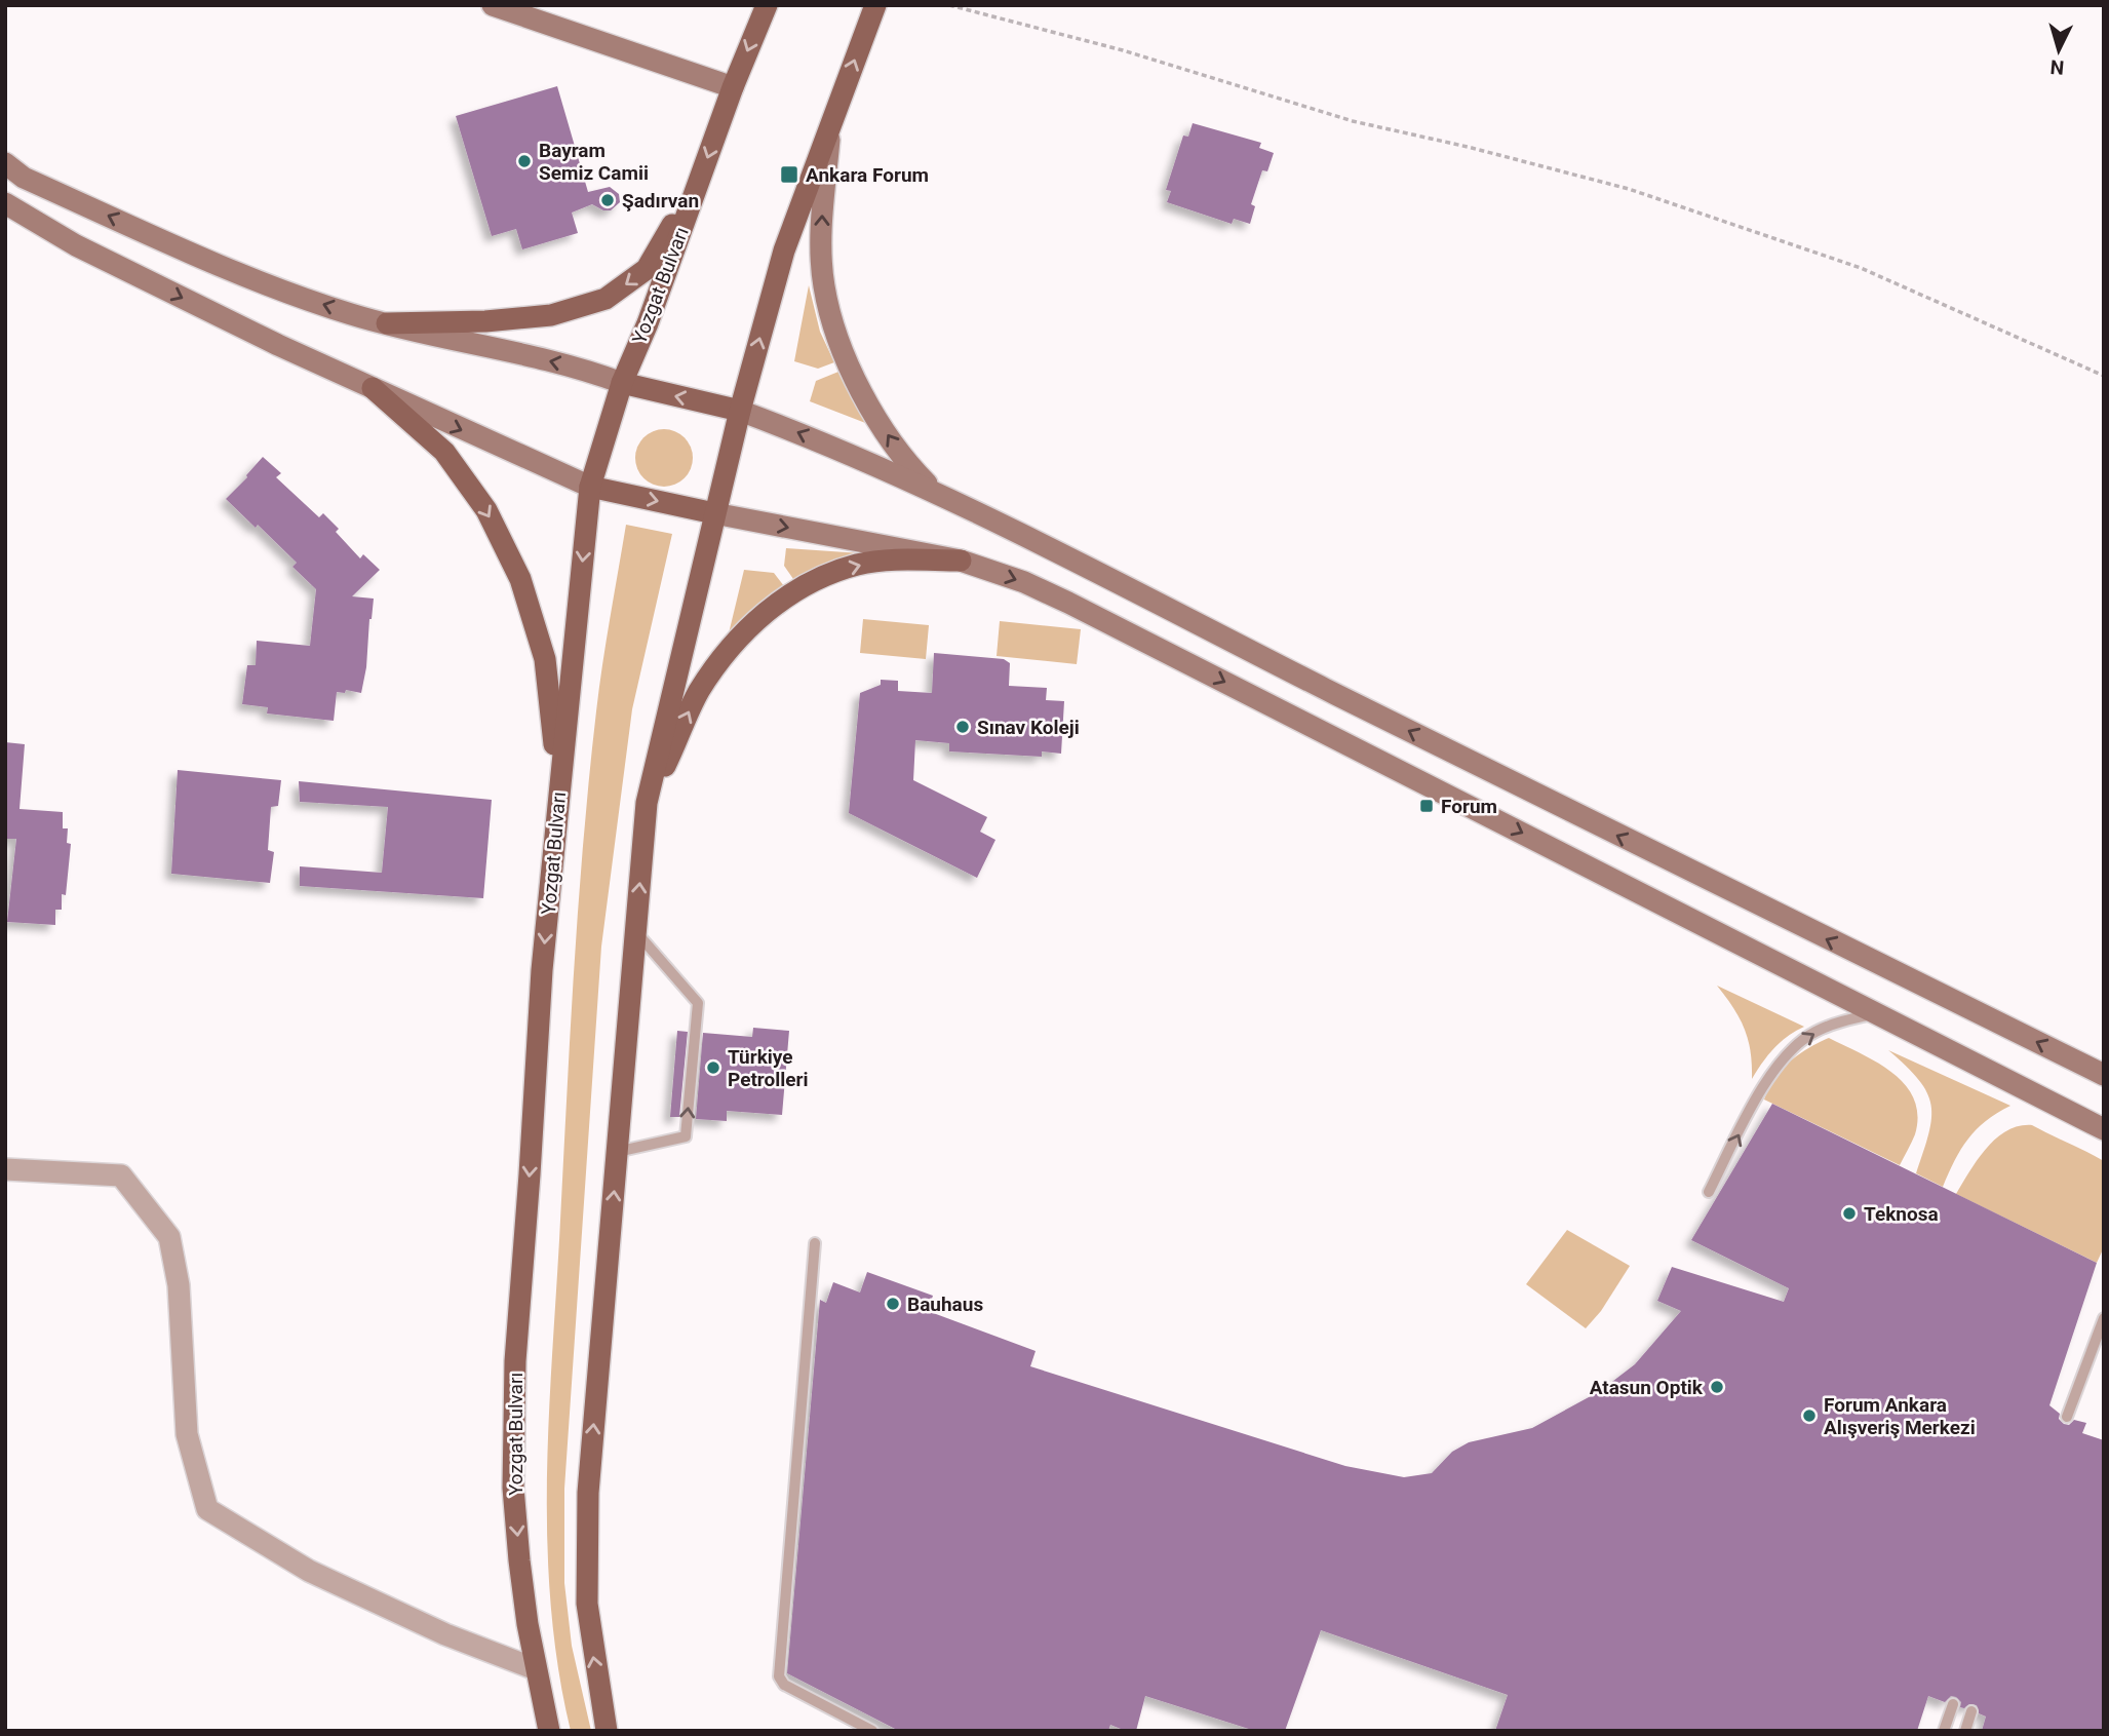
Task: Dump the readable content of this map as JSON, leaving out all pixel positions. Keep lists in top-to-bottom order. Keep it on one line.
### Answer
{"streets":{"main road":["Yozgat Bulvarı"]},"places":{"other":["Bayram Semiz Camii","Şadırvan","Sınav Koleji","Türkiye Petrolleri","Teknosa","Bauhaus","Atasun Optik","Forum Ankara Alışveriş Merkezi"],"transit":["Ankara Forum","Forum"]},"north":"bottom"}
